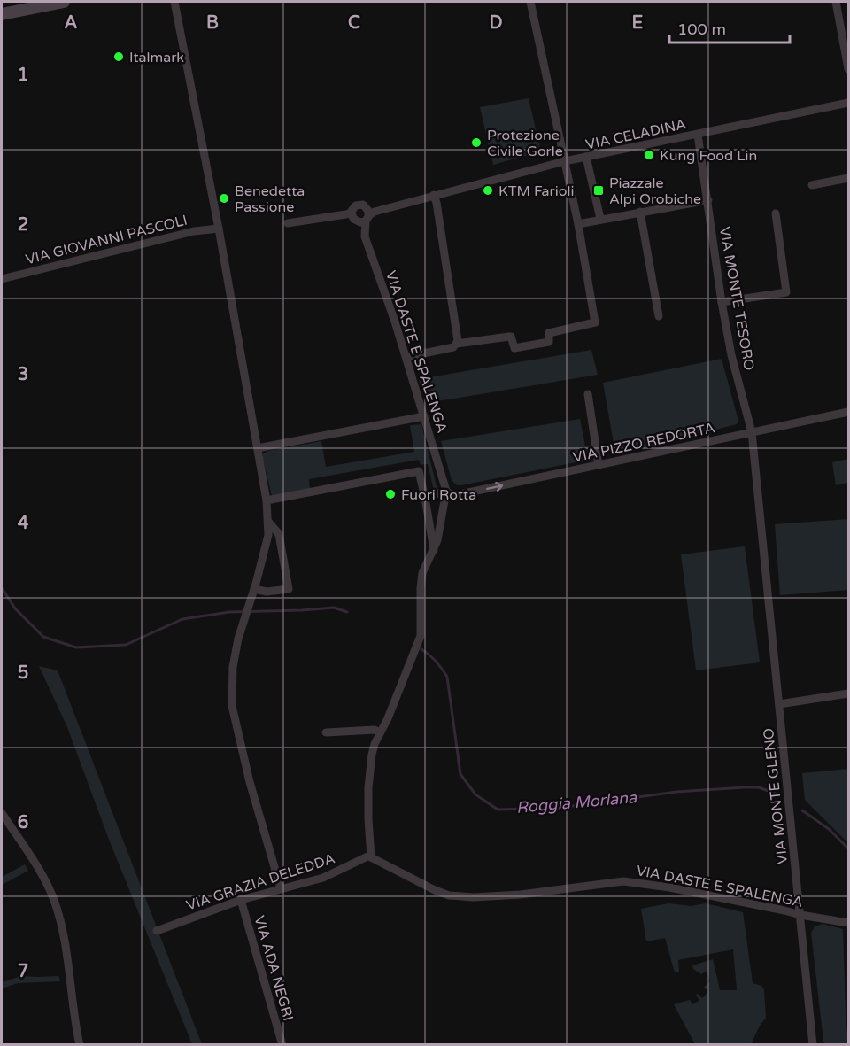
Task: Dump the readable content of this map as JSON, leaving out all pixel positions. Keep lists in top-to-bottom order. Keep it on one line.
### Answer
{"streets":{"street":["VIA CELADINA","VIA GIOVANNI PASCOLI","VIA MONTE TESORO","VIA DASTE E SPALENGA","VIA PIZZO REDORTA","VIA MONTE GLENO","VIA GRAZIA DELEDDA","VIA ADA NEGRI"]},"crossings":[["VIA CELADINA","VIA MONTE TESORO"],["VIA CELADINA","VIA DASTE E SPALENGA"],["VIA MONTE TESORO","VIA PIZZO REDORTA"],["VIA MONTE TESORO","VIA MONTE GLENO"],["VIA DASTE E SPALENGA","VIA PIZZO REDORTA"],["VIA DASTE E SPALENGA","VIA MONTE GLENO"],["VIA DASTE E SPALENGA","VIA GRAZIA DELEDDA"],["VIA PIZZO REDORTA","VIA MONTE GLENO"],["VIA GRAZIA DELEDDA","VIA ADA NEGRI"]],"one_way":["VIA PIZZO REDORTA"],"water":["Roggia Morlana"],"places":{"other":["Italmark","Protezione Civile Gorle","Kung Food Lin","KTM Farioli","Benedetta Passione","Fuori Rotta"],"transit":["Piazzale Alpi Orobiche"]},"scale_bar":"100 m","grid":{"columns":["A","B","C","D","E"],"rows":["1","2","3","4","5","6","7"]}}
